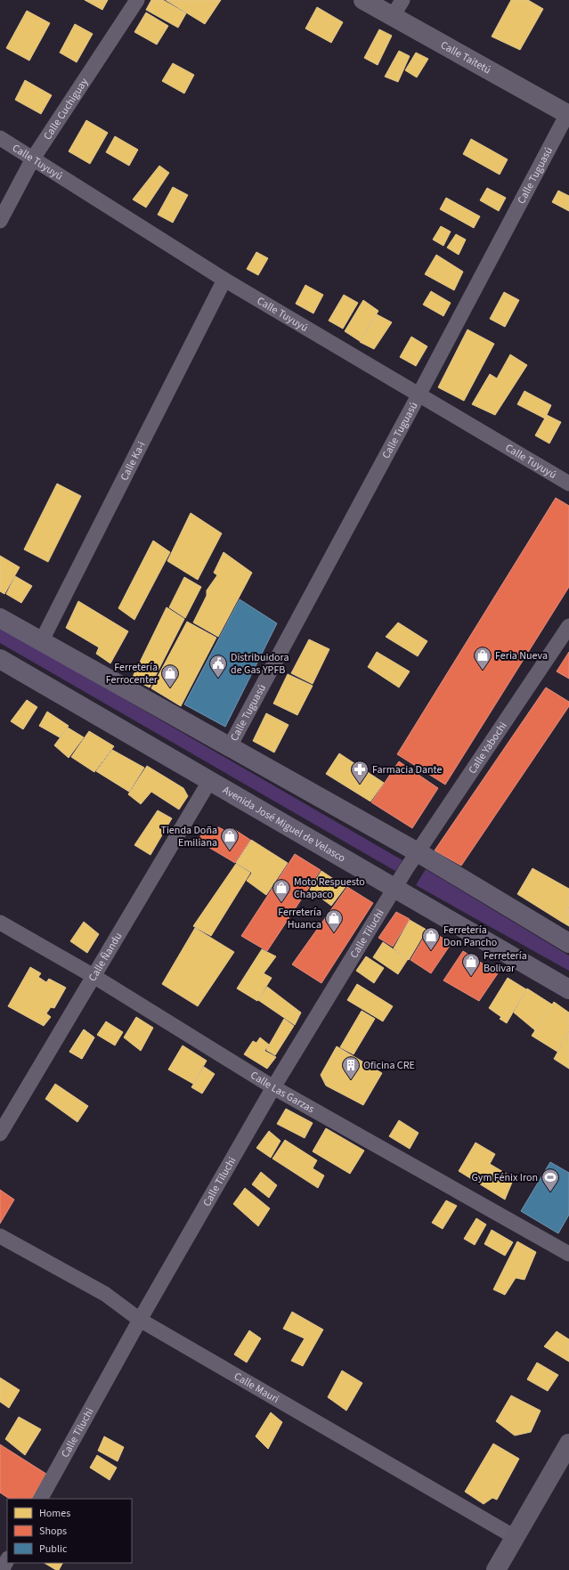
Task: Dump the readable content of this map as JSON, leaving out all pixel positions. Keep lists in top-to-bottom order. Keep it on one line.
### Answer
{"streets":{"main road":["Avenida José Miguel de Velasco"],"street":["Calle Taitetú","Calle Cuchiguay","Calle Tuyuyú","Calle Tuguasú","Calle Ka-i","Calle Yabochi","Calle Tiluchi","Calle Ñandu","Calle Las Garzas","Calle Mauri"]},"crossings":[["Calle Taitetú","Calle Tuguasú"],["Calle Cuchiguay","Calle Tuyuyú"],["Calle Tuyuyú","Calle Tuguasú"],["Calle Tuyuyú","Calle Ka-i"],["Calle Yabochi","Calle Tiluchi"],["Avenida José Miguel de Velasco","Calle Tiluchi"],["Avenida José Miguel de Velasco","Calle Ñandu"],["Calle Tiluchi","Calle Las Garzas"],["Calle Tiluchi","Calle Mauri"],["Calle Ñandu","Calle Las Garzas"]],"places":{"shop":["Feria Nueva","Ferretería Ferrocenter","Tienda Doña Emiliana","Moto Respuesto Chapaco","Ferretería Huanca","Ferretería Don Pancho","Ferretería Bolivar"],"public building":["Distribuidora de Gas YPFB"],"pharmacy":["Farmacia Dante"],"building":["Oficina CRE"],"sports":["Gym Fénix Iron"]},"legend":["Homes","Shops","Public"]}
